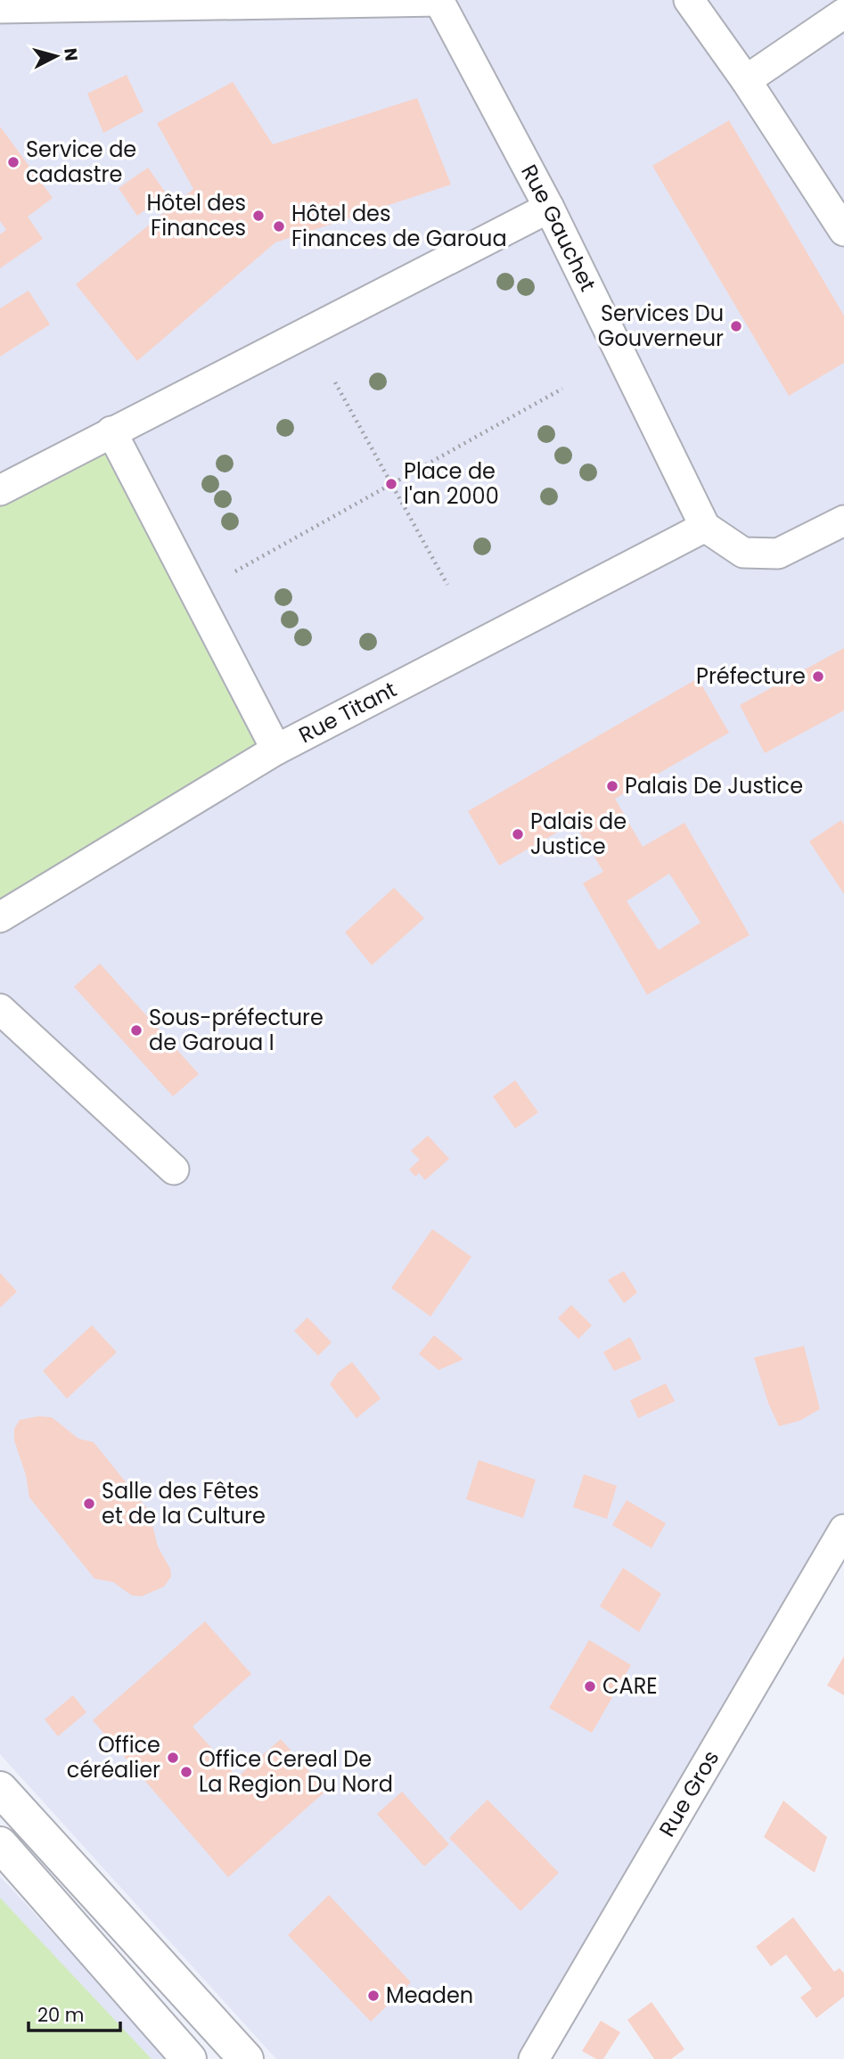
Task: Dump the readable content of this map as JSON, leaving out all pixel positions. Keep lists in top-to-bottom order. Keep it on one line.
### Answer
{"streets":{"street":["Rue Gauchet","Rue Titant","Rue Gros"]},"crossings":[["Rue Gauchet","Rue Titant"]],"places":["Service de cadastre","Hôtel des Finances","Hôtel des Finances de Garoua","Services Du Gouverneur","Place de l'an 2000","Préfecture","Palais De Justice","Palais de Justice","Sous-préfecture de Garoua I","Salle des Fêtes et de la Culture","CARE","Office céréalier","Office Cereal De La Region Du Nord","Meaden"],"scale_bar":"20 m","north":"right"}
